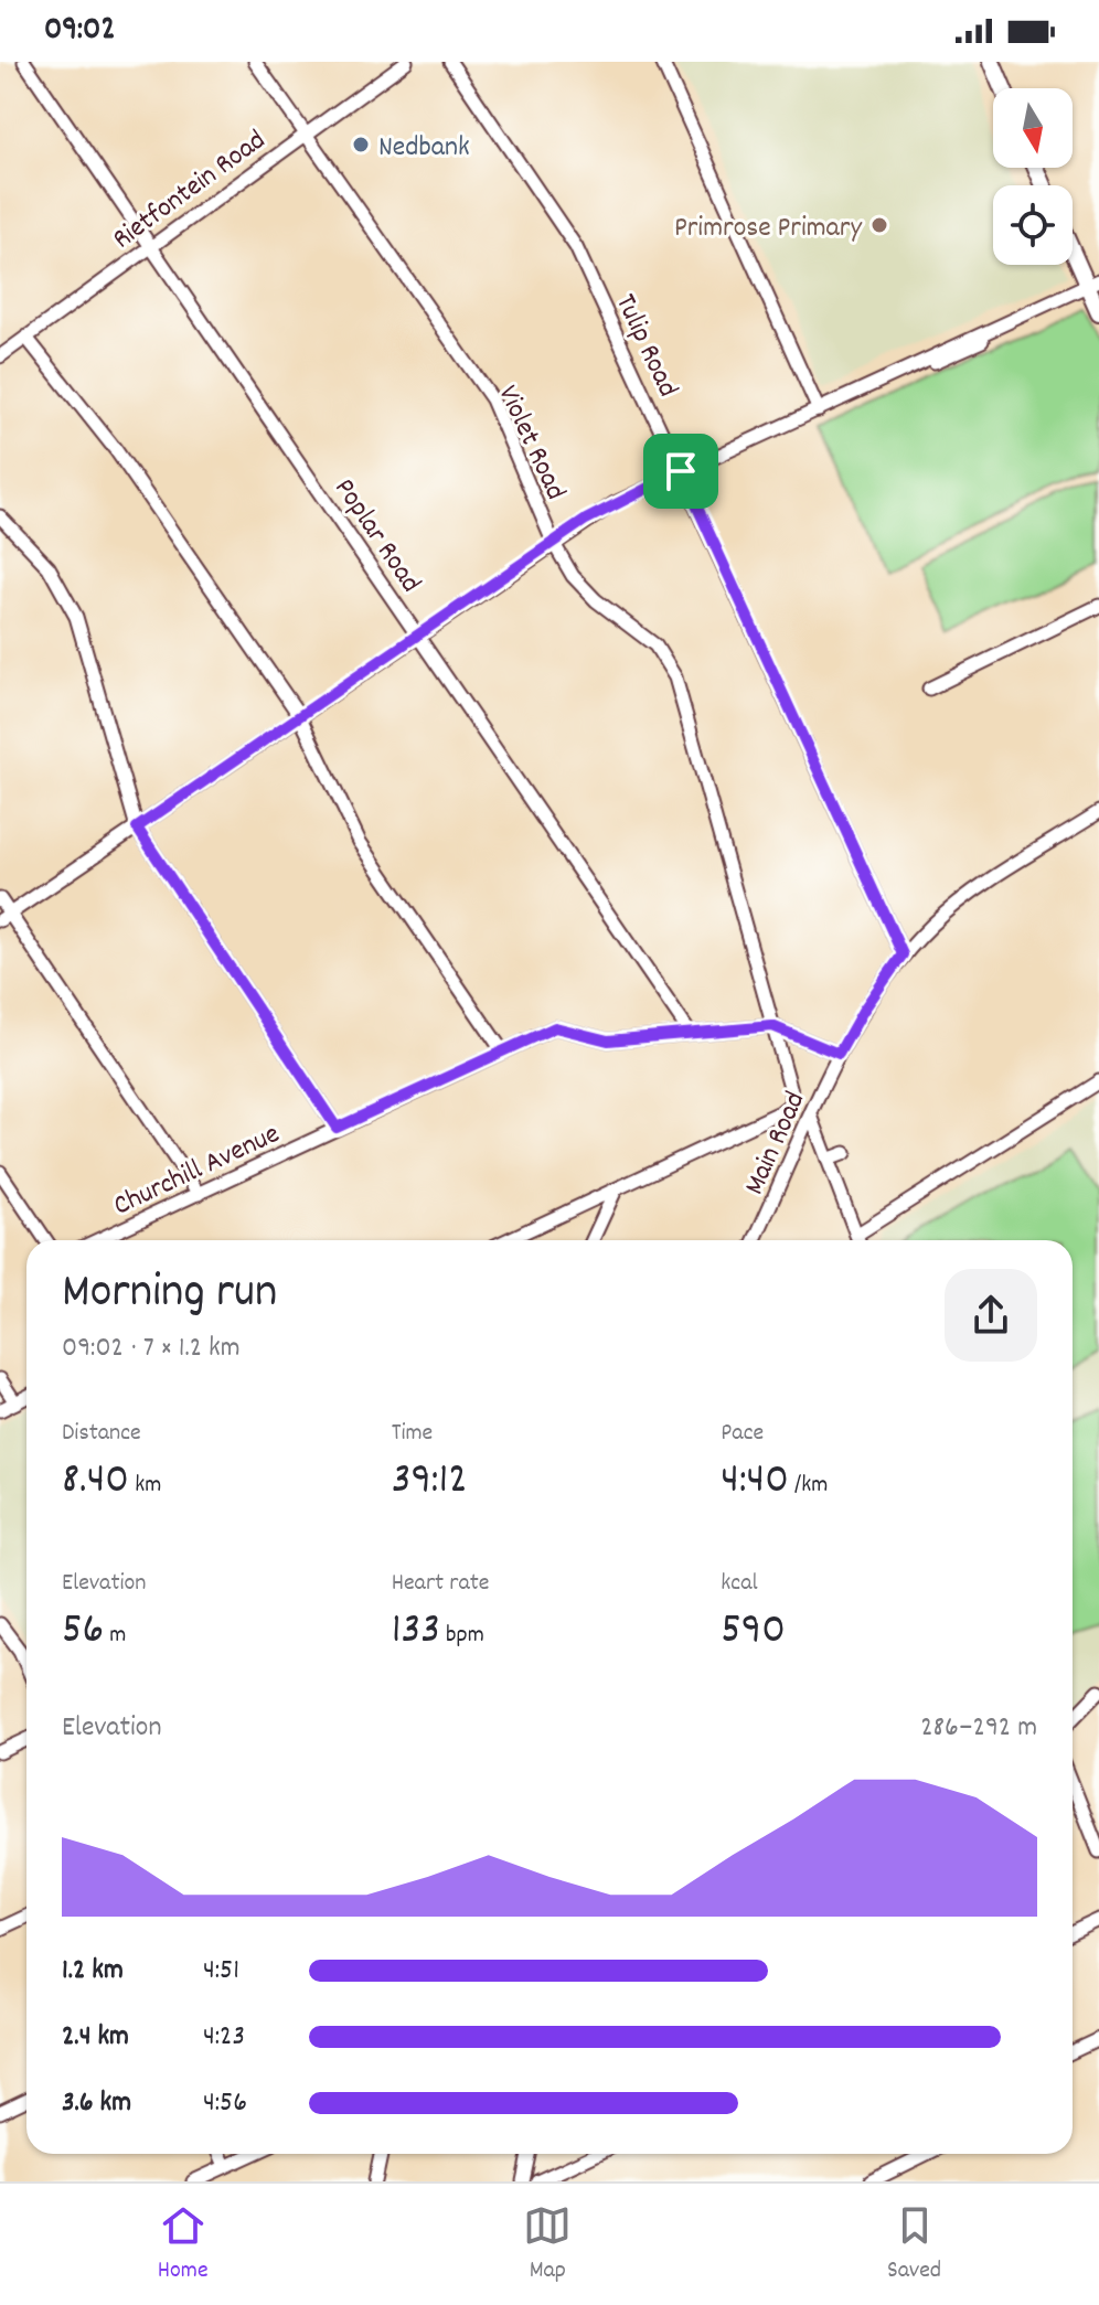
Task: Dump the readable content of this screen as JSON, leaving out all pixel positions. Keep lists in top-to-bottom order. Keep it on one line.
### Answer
{"streets":{"street":["Rietfontein Road","Tulip Road","Violet Road","Poplar Road","Main Road","Churchill Avenue"]},"crossings":[["Rietfontein Road","Violet Road"],["Rietfontein Road","Poplar Road"],["Violet Road","Churchill Avenue"],["Poplar Road","Churchill Avenue"],["Main Road","Churchill Avenue"]],"places":["Nedbank","Primrose Primary"],"north":"bottom","page":{"status":"09:02","heading":["Morning run","09:02 · 7 × 1.2 km"],"stats":[["Distance","8.40 km"],["Time","39:12"],["Pace","4:40 /km"],["Elevation","56 m"],["Heart rate","133 bpm"],["kcal","590"]],"chart":["Elevation","286–292 m"],"list":[{"name":"1.2 km","note":"4:51"},{"name":"2.4 km","note":"4:23"},{"name":"3.6 km","note":"4:56"}],"tabs":["Home","Map","Saved"]}}
